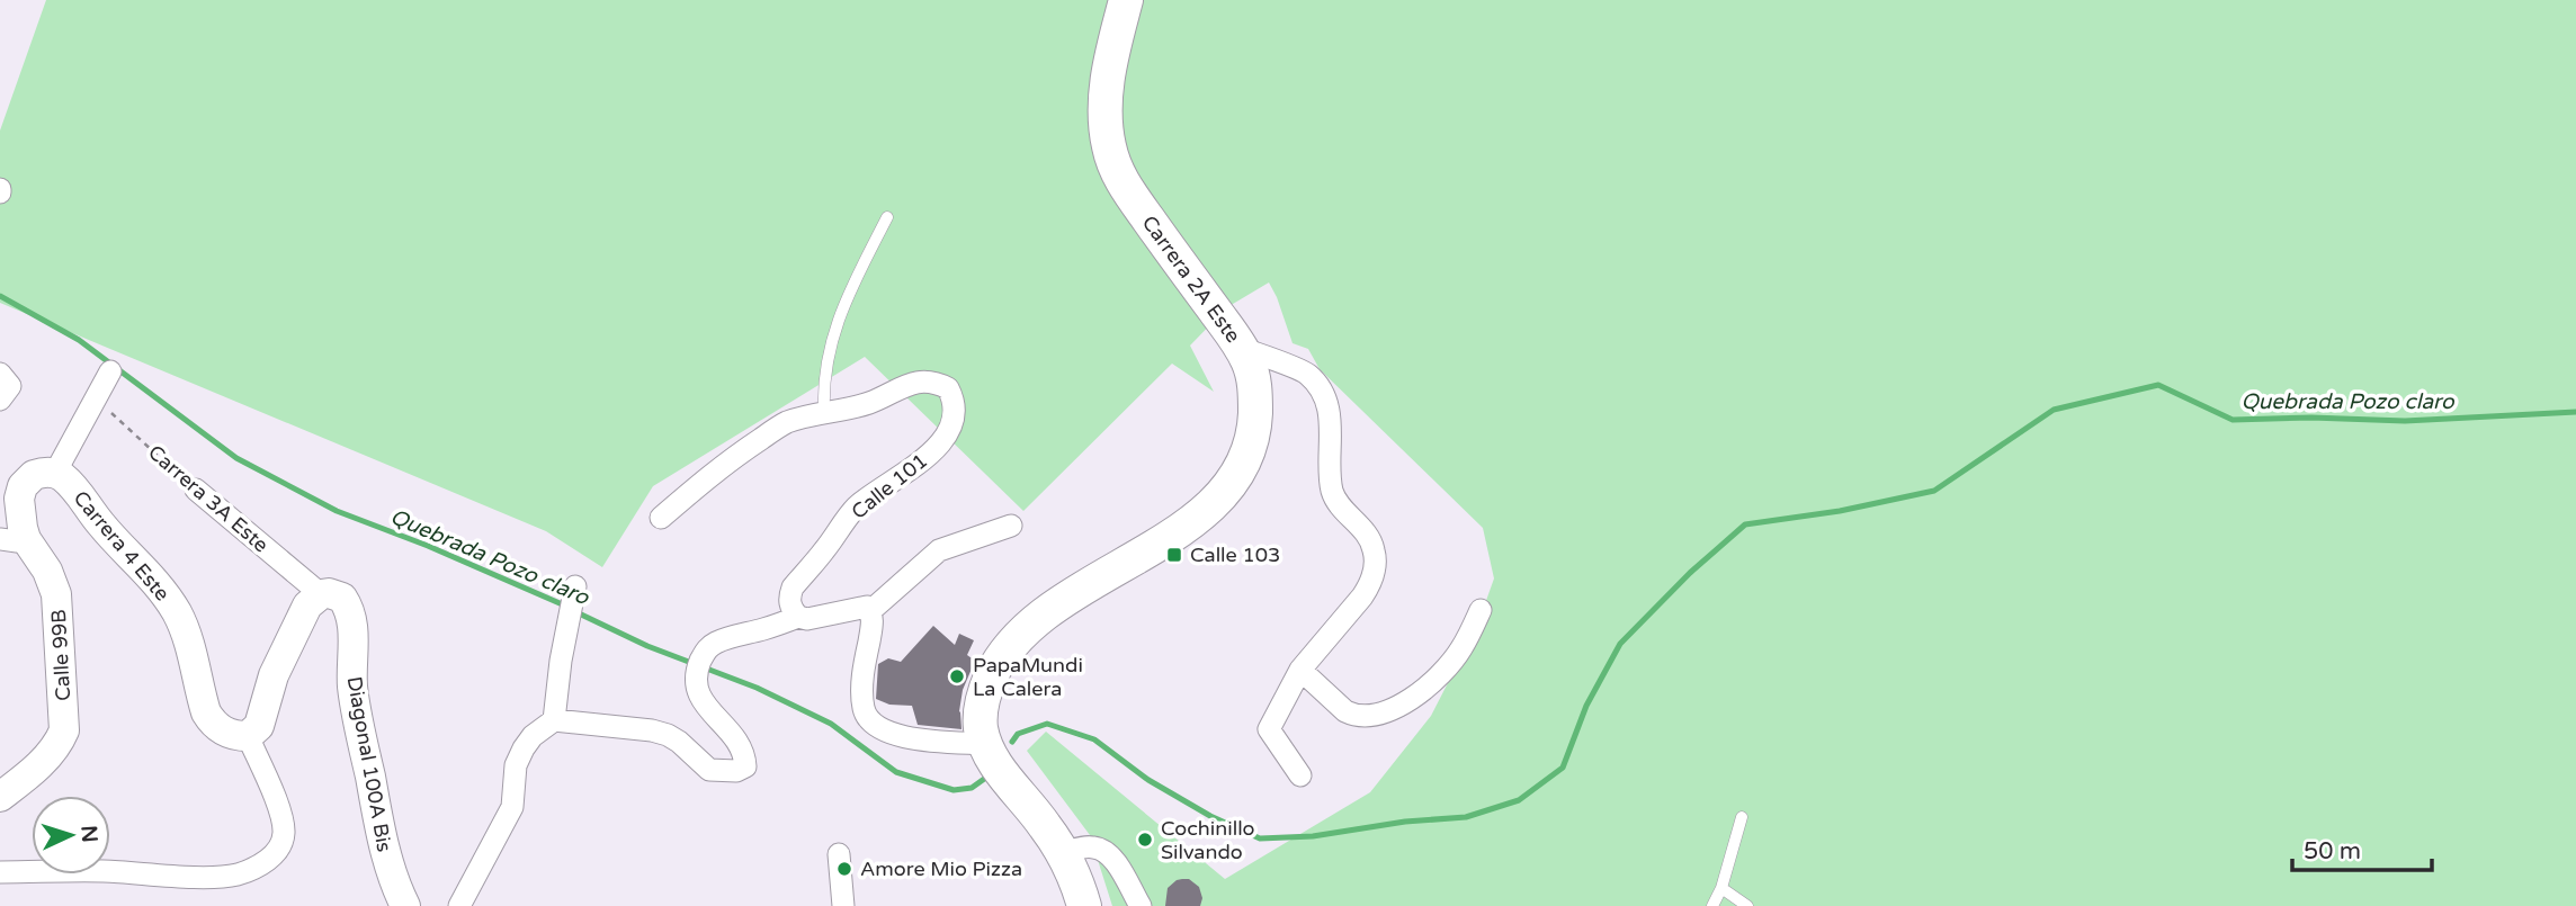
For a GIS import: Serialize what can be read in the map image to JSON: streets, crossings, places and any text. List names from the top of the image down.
{
  "streets": {
    "main road": ["Carrera 2A Este"],
    "street": [
      "Calle 101",
      "Carrera 3A Este",
      "Carrera 4 Este",
      "Calle 99B",
      "Diagonal 100A Bis"
    ]
  },
  "crossings": [
    ["Carrera 3A Este", "Diagonal 100A Bis"],
    ["Carrera 4 Este", "Calle 99B"]
  ],
  "water": ["Quebrada Pozo claro"],
  "places": {
    "transit": ["Calle 103"],
    "other": ["PapaMundi La Calera", "Cochinillo Silvando", "Amore Mio Pizza"]
  },
  "scale_bar": "50 m",
  "north": "right"
}
